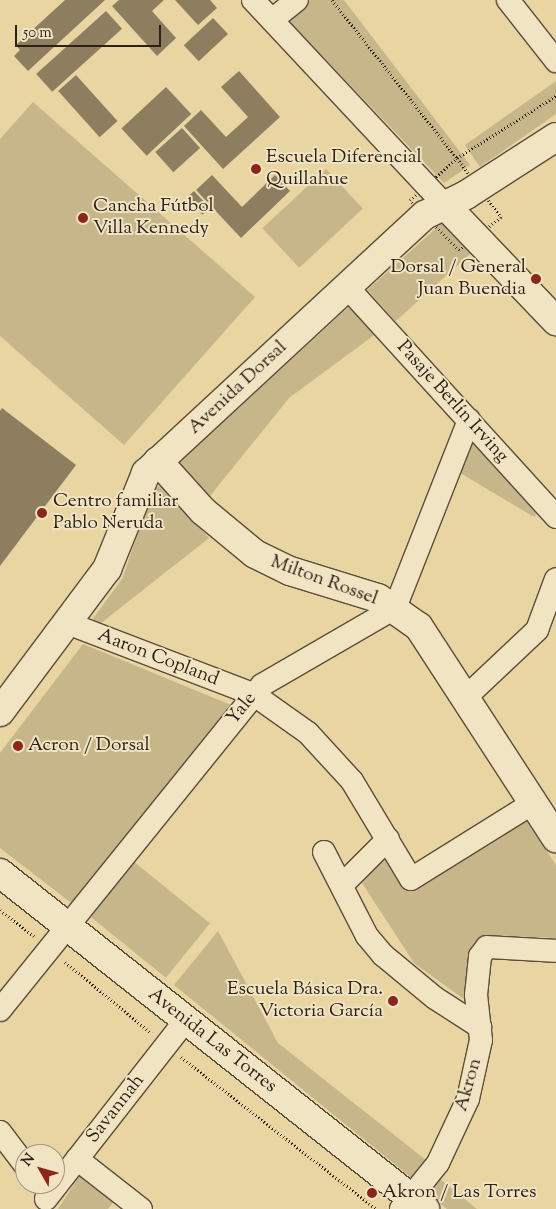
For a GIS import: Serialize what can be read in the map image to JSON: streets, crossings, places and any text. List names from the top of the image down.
{
  "streets": {
    "street": [
      "Avenida Dorsal",
      "Pasaje Berlín Irving",
      "Milton Rossel",
      "Aaron Copland",
      "Yale",
      "Avenida Las Torres",
      "Akron",
      "Savannah"
    ]
  },
  "crossings": [
    ["Avenida Dorsal", "Pasaje Berlín Irving"],
    ["Avenida Dorsal", "Milton Rossel"],
    ["Avenida Dorsal", "Aaron Copland"],
    ["Milton Rossel", "Yale"],
    ["Aaron Copland", "Yale"],
    ["Yale", "Avenida Las Torres"],
    ["Avenida Las Torres", "Akron"],
    ["Avenida Las Torres", "Savannah"]
  ],
  "places": [
    "Escuela Diferencial Quillahue",
    "Cancha Fútbol Villa Kennedy",
    "Dorsal / General Juan Buendia",
    "Centro familiar Pablo Neruda",
    "Acron / Dorsal",
    "Escuela Básica Dra. Victoria García",
    "Akron / Las Torres"
  ],
  "scale_bar": "50 m",
  "north": "top left"
}
